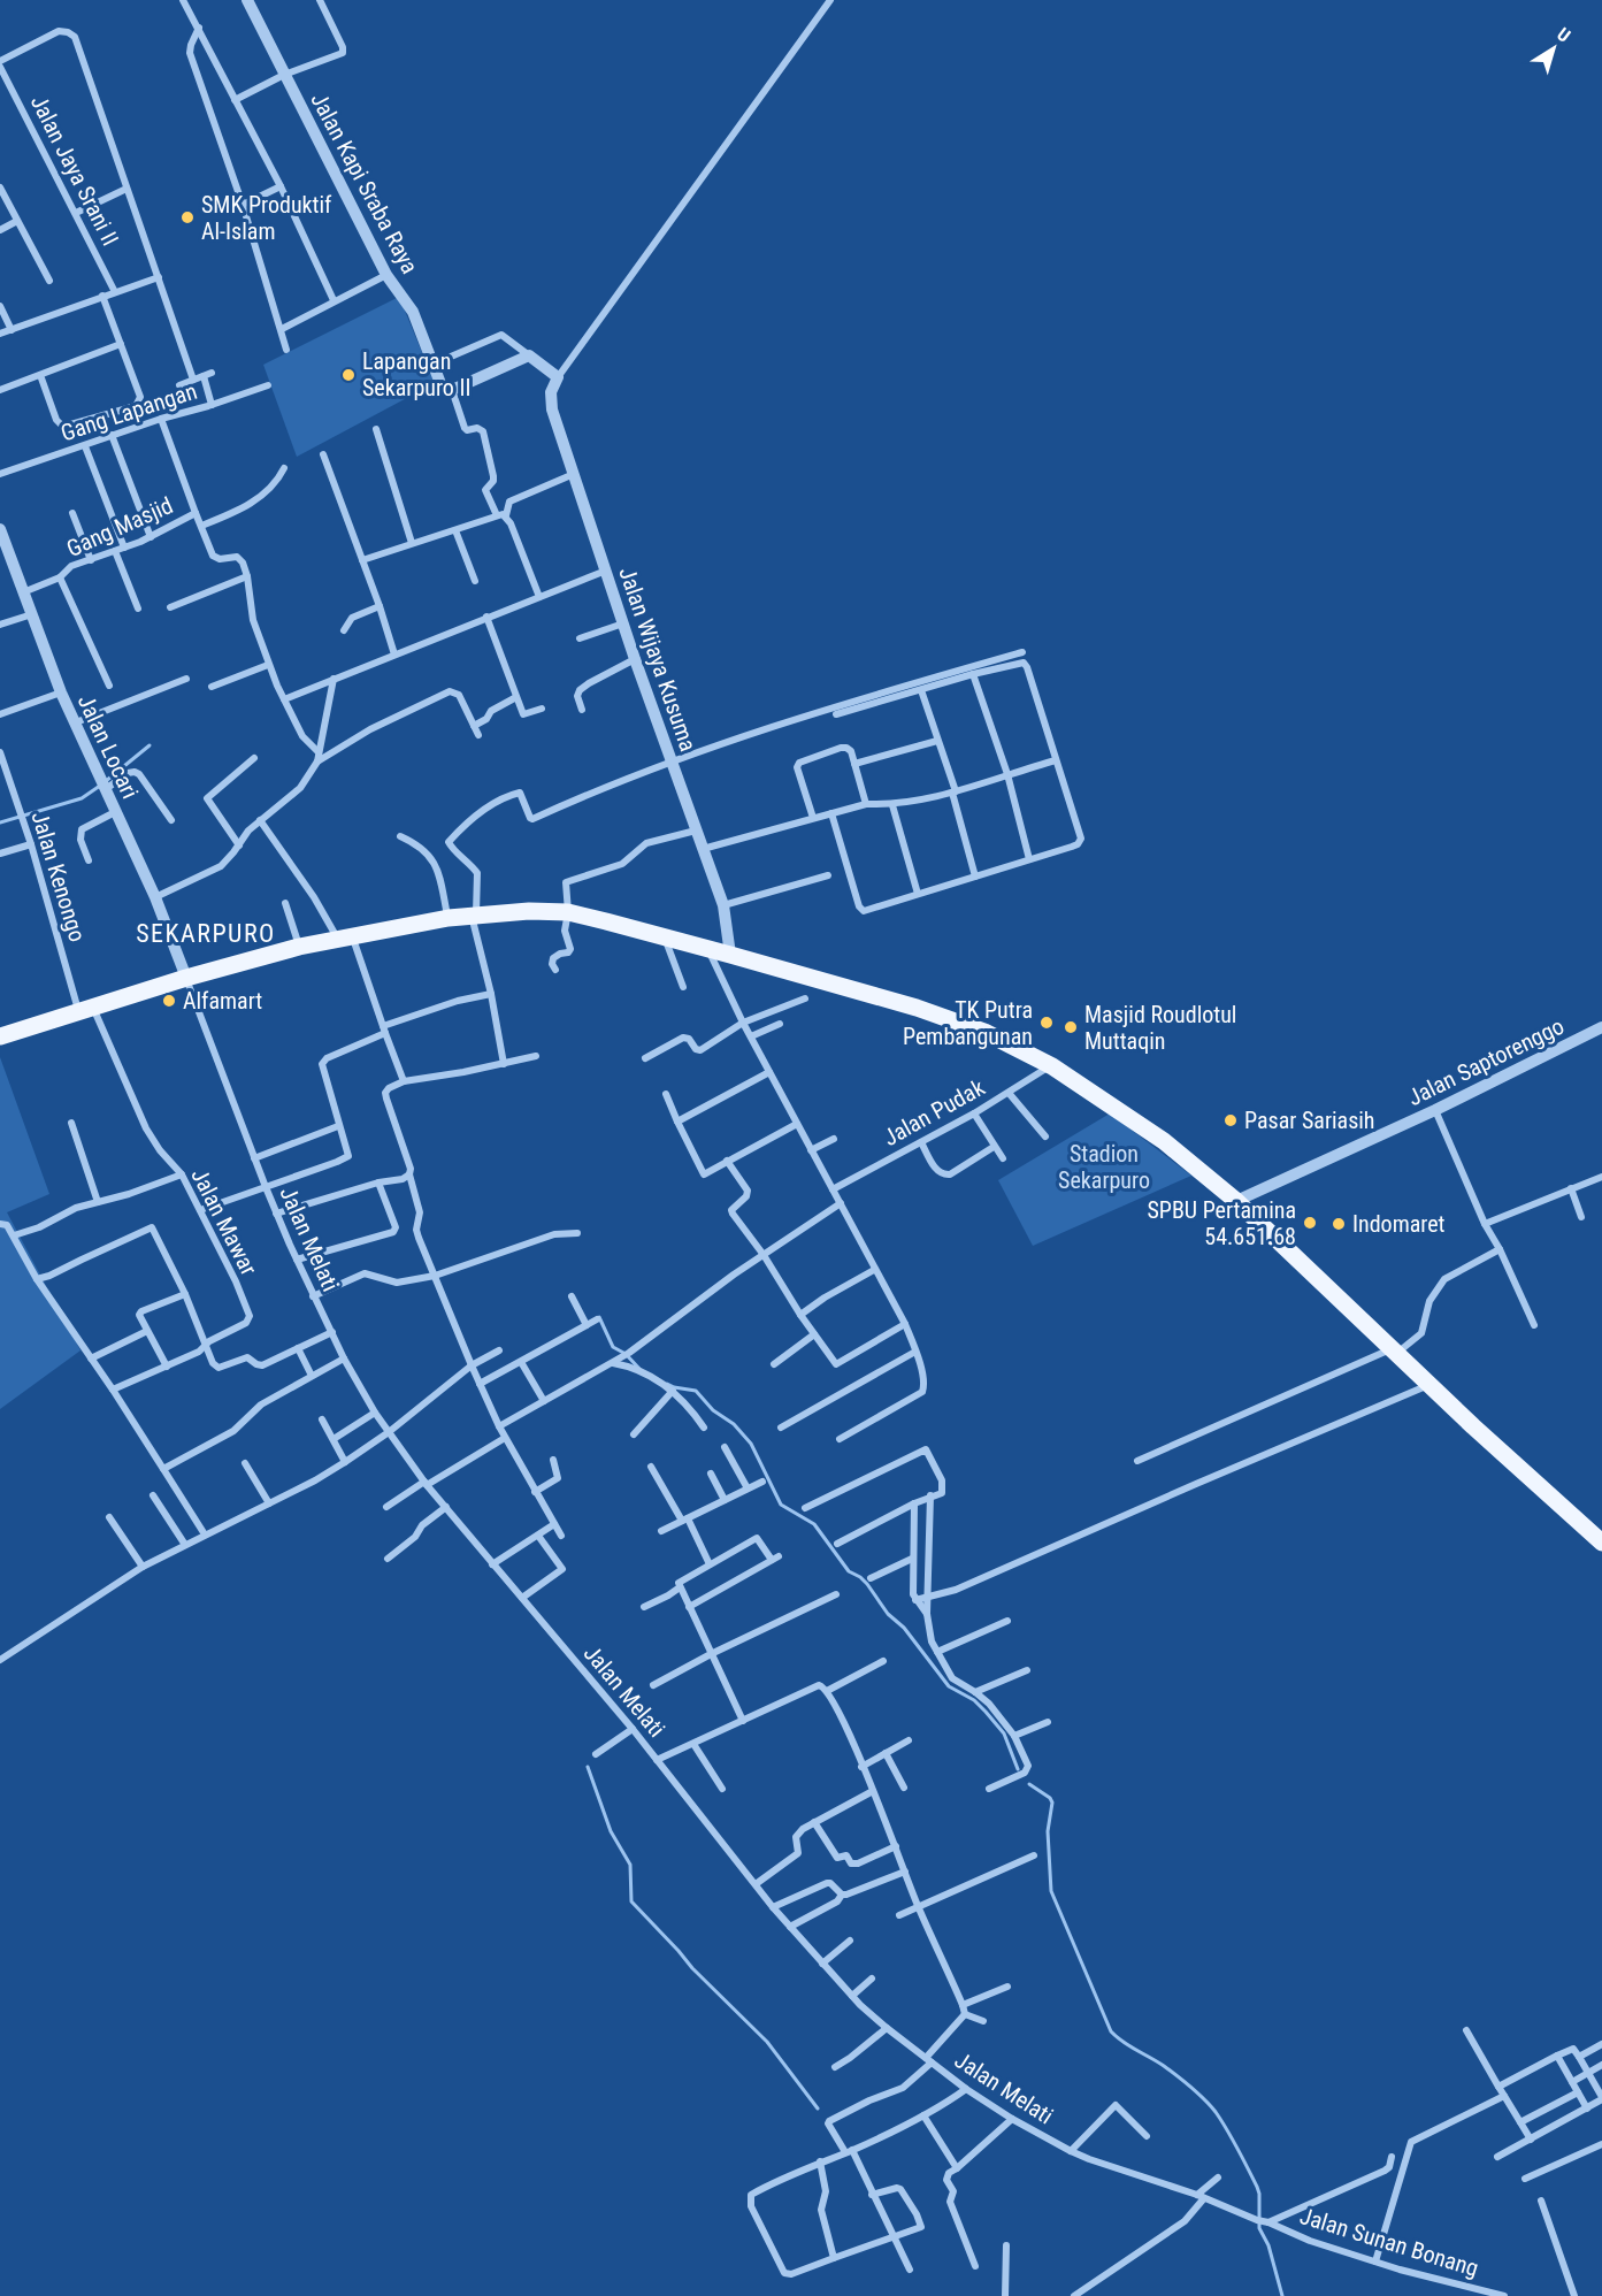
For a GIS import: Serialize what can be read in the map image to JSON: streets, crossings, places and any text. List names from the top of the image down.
{
  "streets": {
    "street": [
      "Jalan Jaya Srani II",
      "Jalan Kapi Sraba Raya",
      "Gang Lapangan",
      "Gang Masjid",
      "Jalan Wijaya Kusuma",
      "Jalan Locari",
      "Jalan Kenongo",
      "Jalan Saptorenggo",
      "Jalan Pudak",
      "Jalan Mawar",
      "Jalan Melati",
      "Jalan Sunan Bonang"
    ]
  },
  "crossings": [
    ["Gang Masjid", "Jalan Locari"],
    ["Jalan Locari", "Jalan Melati"],
    ["Jalan Kenongo", "Jalan Mawar"],
    ["Jalan Melati", "Jalan Sunan Bonang"]
  ],
  "districts": ["SEKARPURO"],
  "parks": ["Stadion Sekarpuro"],
  "places": [
    "SMK Produktif Al-Islam",
    "Lapangan Sekarpuro II",
    "Alfamart",
    "TK Putra Pembangunan",
    "Masjid Roudlotul Muttaqin",
    "Pasar Sariasih",
    "SPBU Pertamina 54.651.68",
    "Indomaret"
  ],
  "north": "top right"
}
